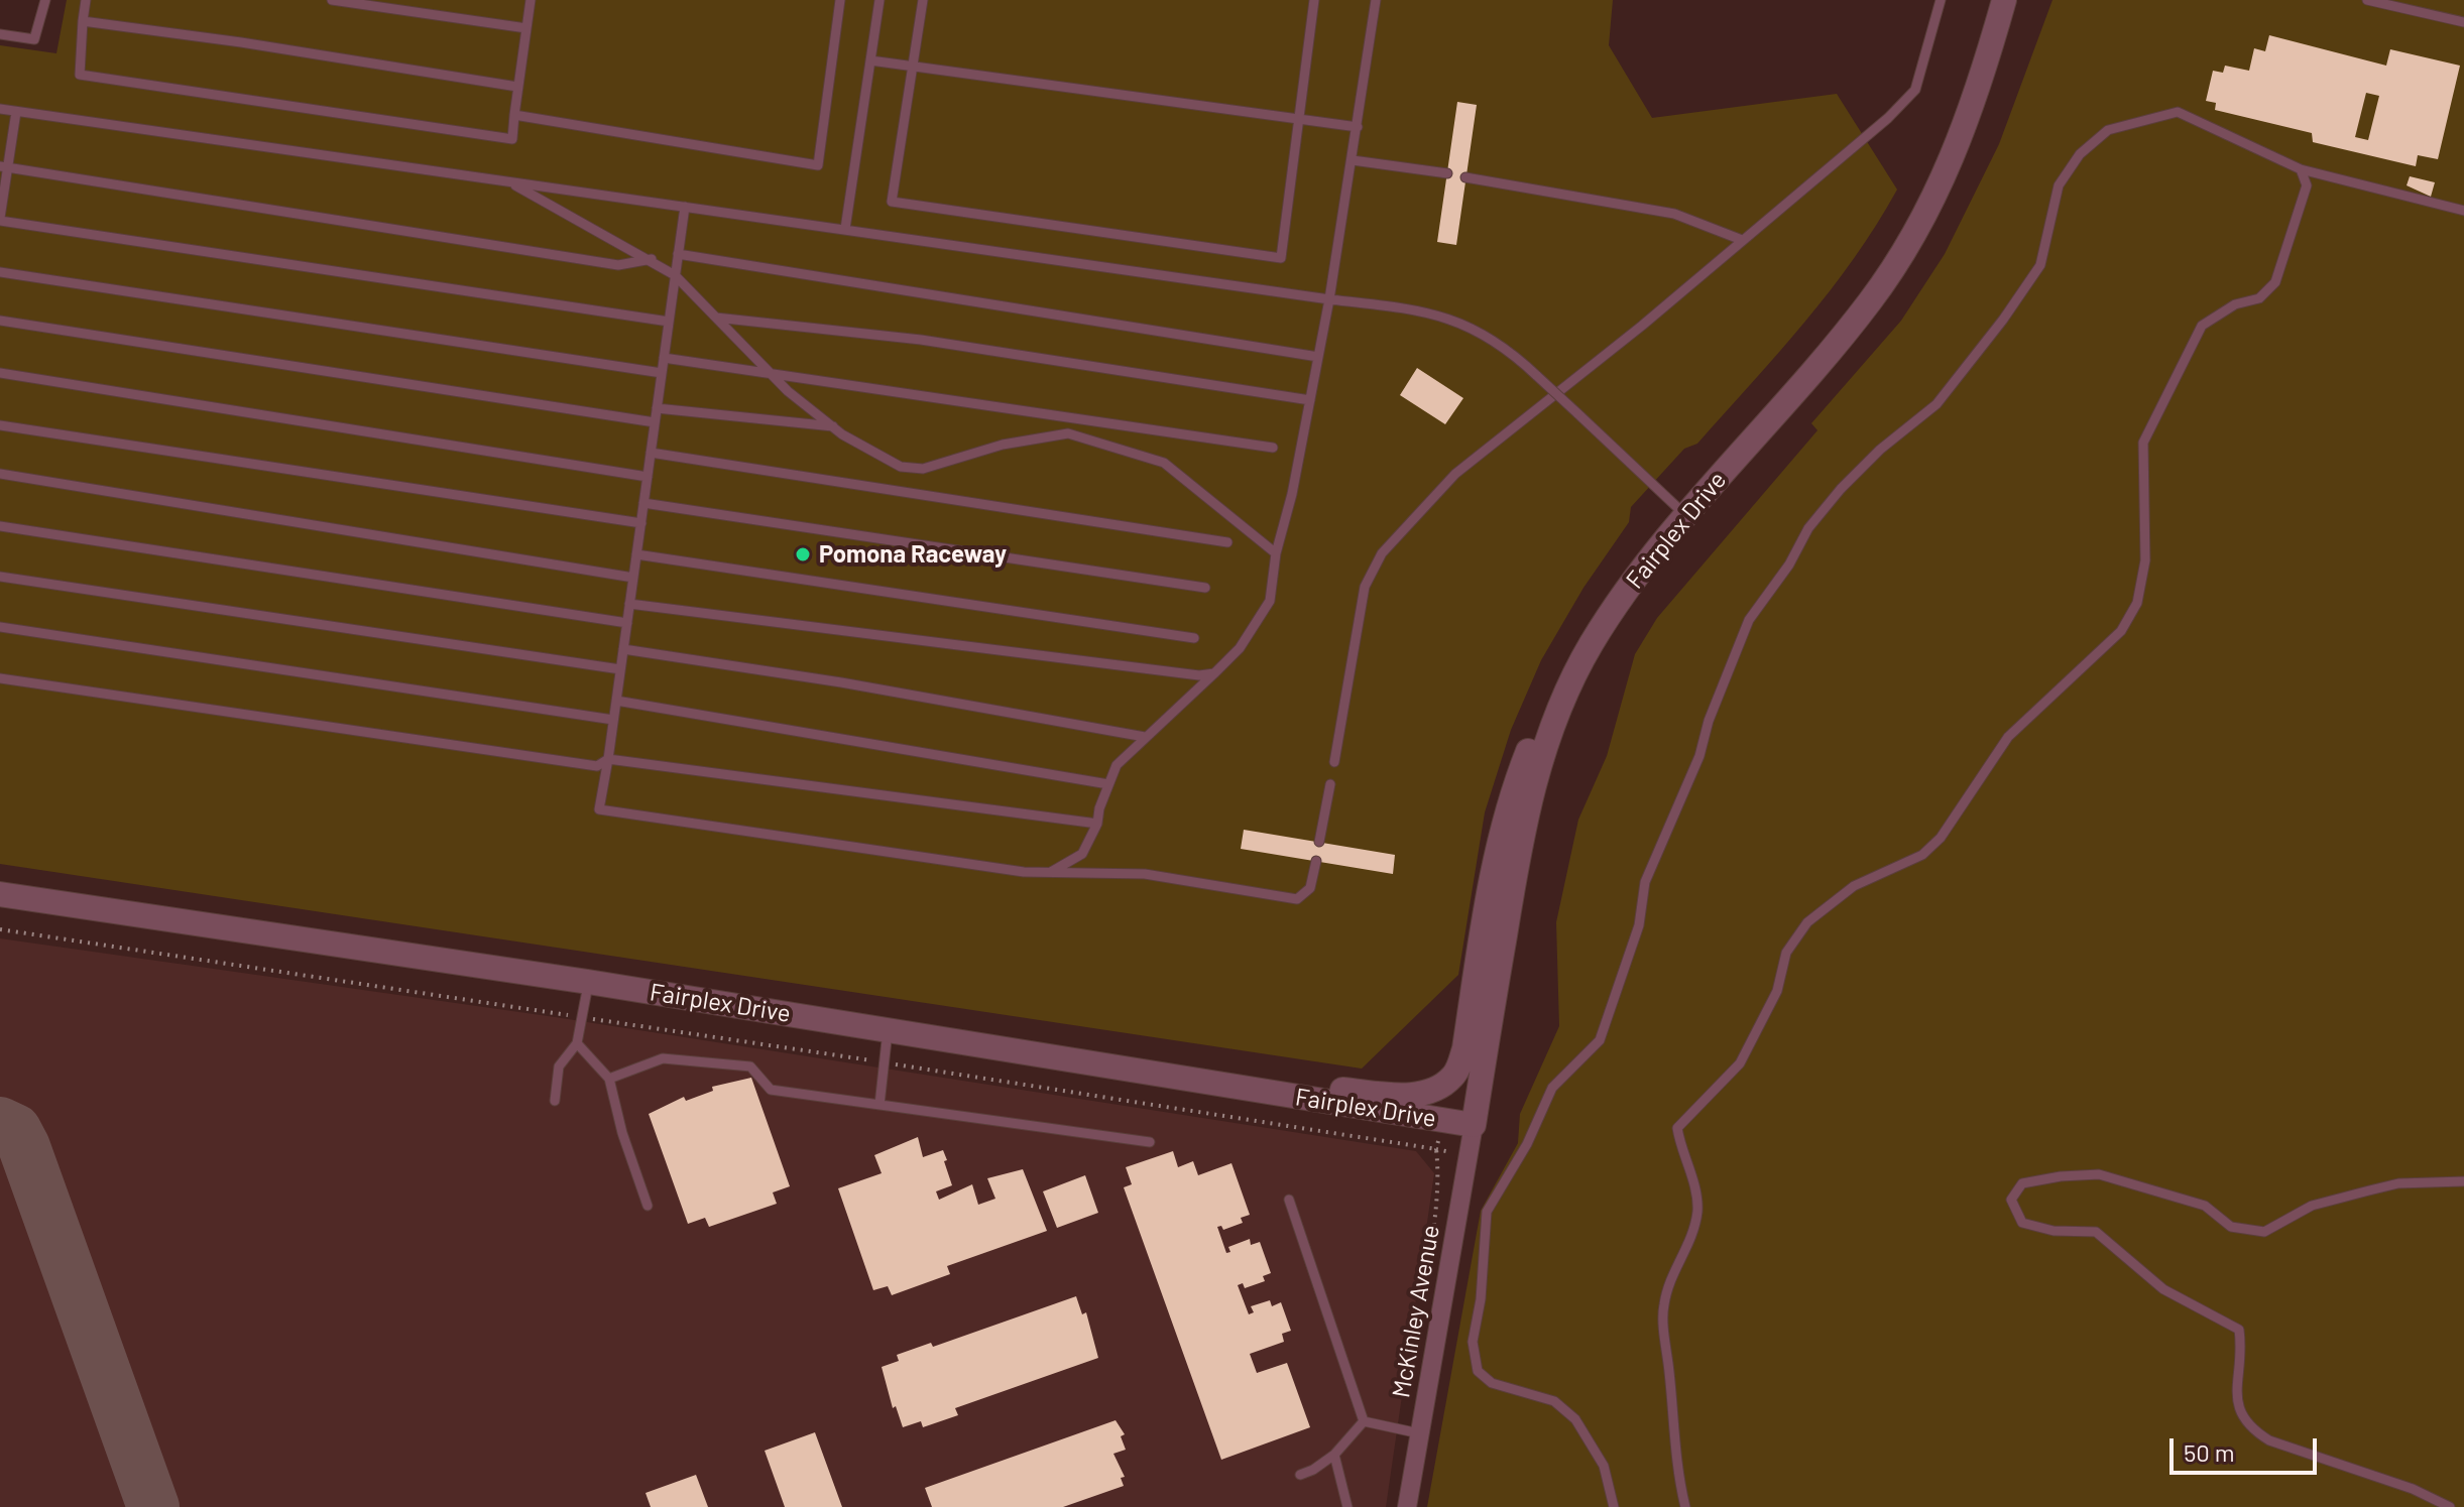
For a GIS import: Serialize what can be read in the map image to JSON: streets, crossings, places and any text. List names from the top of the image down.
{
  "streets": {
    "street": ["Fairplex Drive", "McKinley Avenue"]
  },
  "crossings": [
    ["Fairplex Drive", "McKinley Avenue"]
  ],
  "places": ["Pomona Raceway"],
  "scale_bar": "50 m"
}
